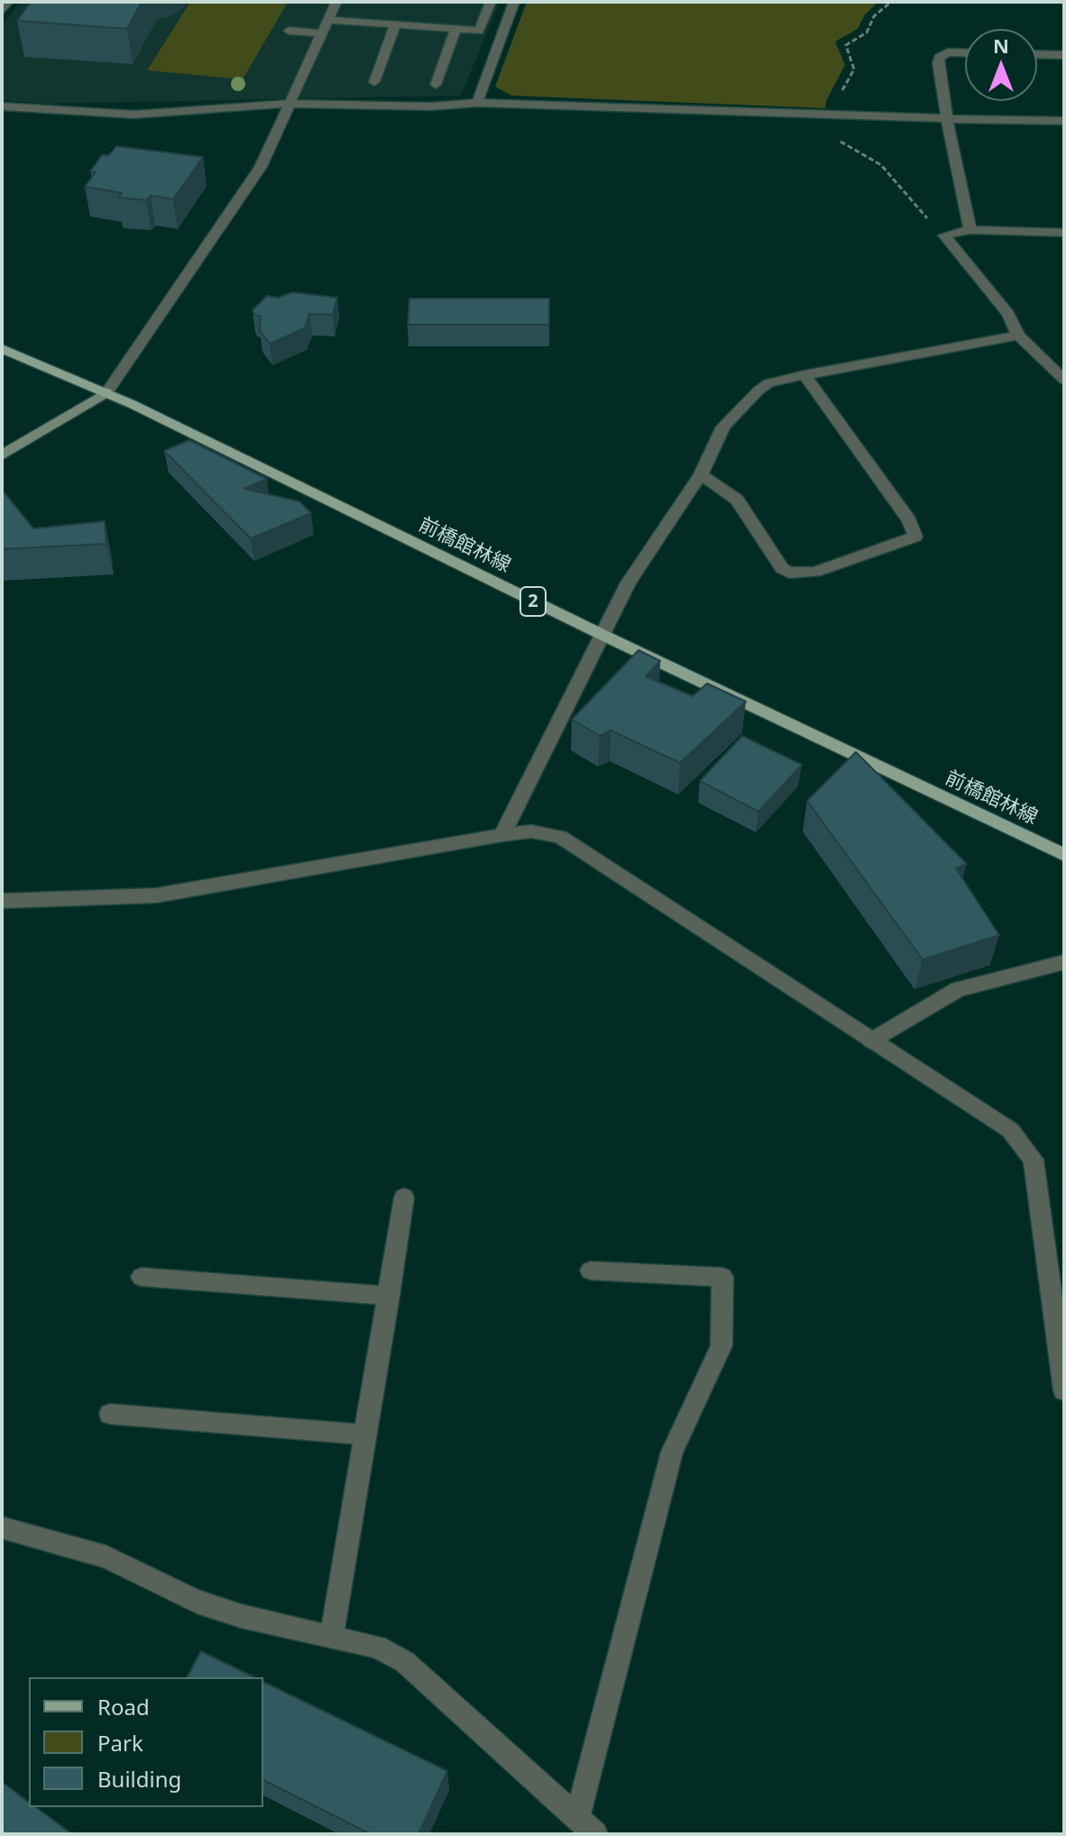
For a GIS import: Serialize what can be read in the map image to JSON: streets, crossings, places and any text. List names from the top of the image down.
{
  "streets": {
    "main road": ["前橋館林線", "2"]
  },
  "legend": ["Road", "Park", "Building"],
  "north": "top"
}
